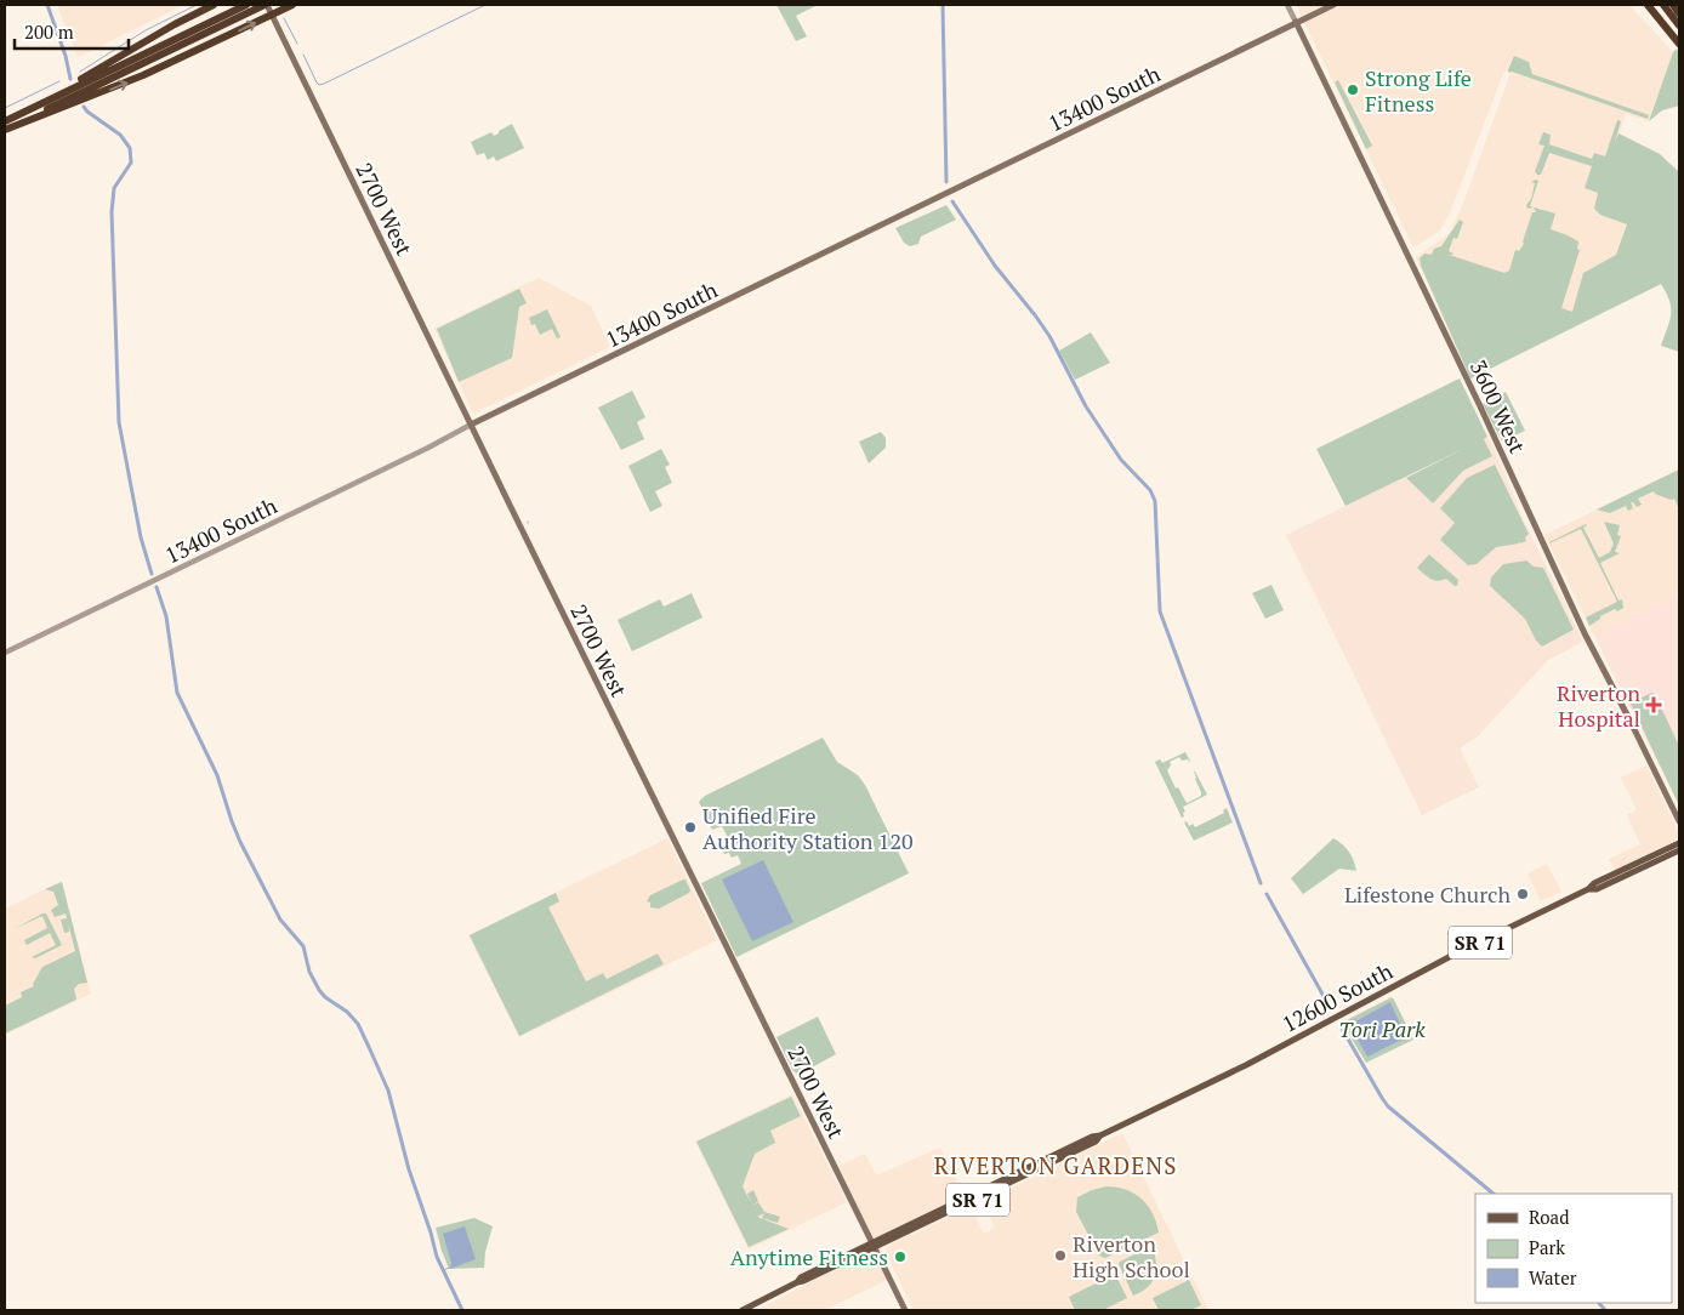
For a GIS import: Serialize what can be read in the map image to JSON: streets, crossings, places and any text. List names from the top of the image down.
{
  "streets": {
    "main road": [
      "13400 South",
      "2700 West",
      "3600 West",
      "SR 71",
      "12600 South"
    ]
  },
  "crossings": [
    ["13400 South", "2700 West"],
    ["13400 South", "3600 West"],
    ["2700 West", "12600 South"]
  ],
  "districts": ["RIVERTON GARDENS"],
  "parks": ["Tori Park"],
  "places": {
    "other": [
      "Strong Life Fitness",
      "Unified Fire Authority Station 120",
      "Lifestone Church",
      "Riverton High School",
      "Anytime Fitness"
    ],
    "health": ["Riverton Hospital"]
  },
  "legend": ["Road", "Park", "Water"],
  "scale_bar": "200 m"
}
